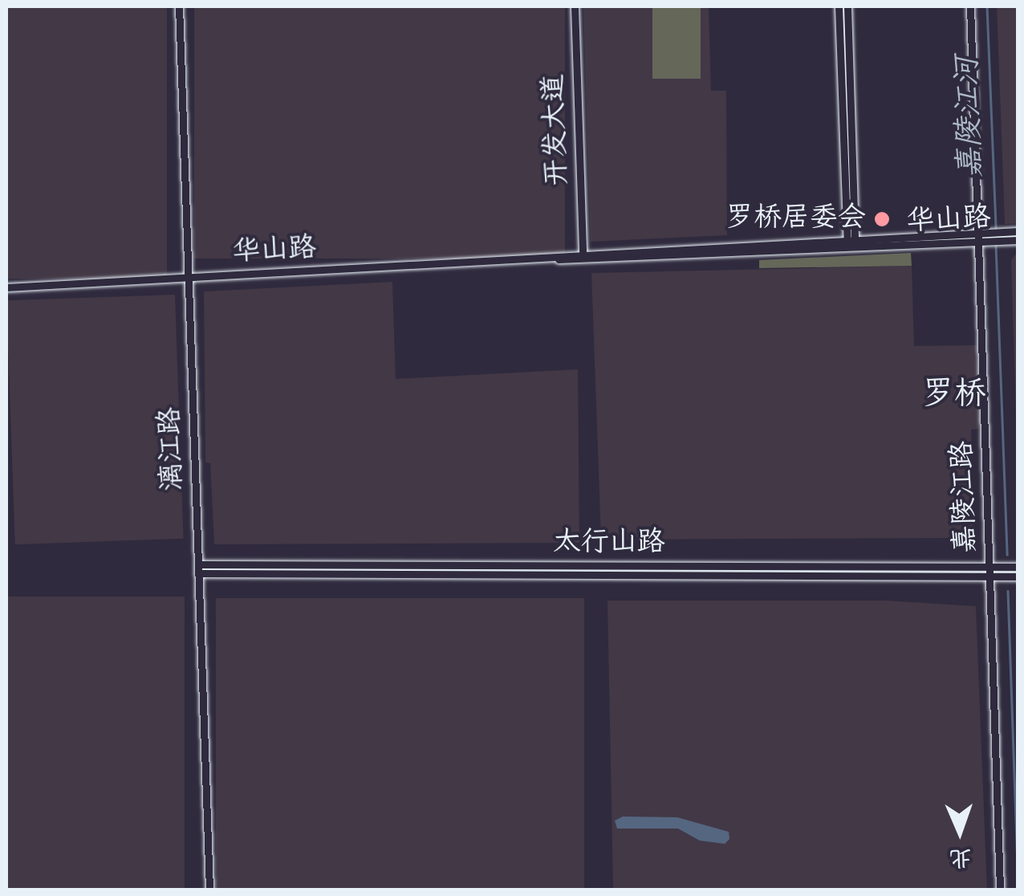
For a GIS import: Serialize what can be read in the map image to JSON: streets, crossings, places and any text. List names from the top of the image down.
{
  "streets": {
    "street": [
      "开发大道",
      "华山路",
      "漓江路",
      "嘉陵江路",
      "太行山路"
    ]
  },
  "crossings": [
    ["开发大道", "华山路"],
    ["华山路", "漓江路"],
    ["华山路", "嘉陵江路"],
    ["漓江路", "太行山路"],
    ["嘉陵江路", "太行山路"]
  ],
  "districts": ["罗桥"],
  "water": ["嘉陵江河"],
  "places": ["罗桥居委会"],
  "north": "bottom"
}
